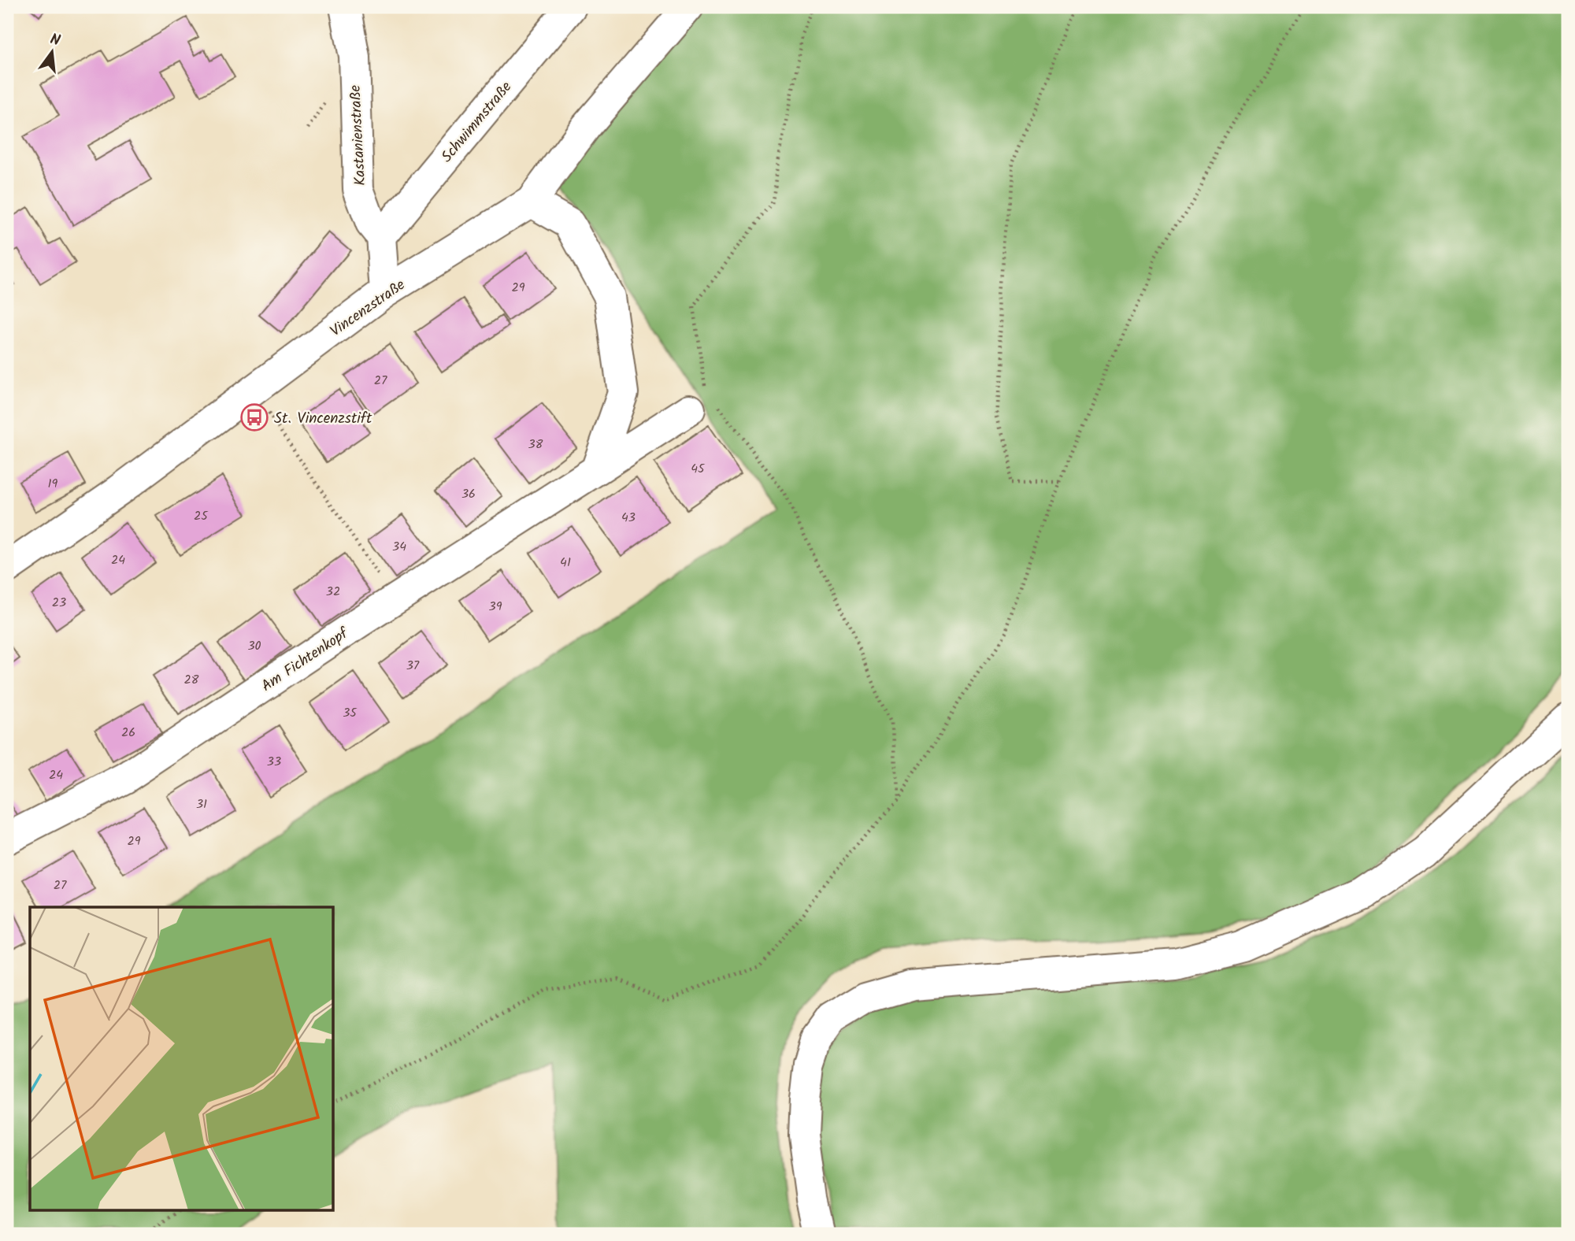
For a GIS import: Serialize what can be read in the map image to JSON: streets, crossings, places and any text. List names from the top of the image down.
{
  "streets": {
    "street": [
      "Schwimmstraße",
      "Kastanienstraße",
      "Vincenzstraße",
      "Am Fichtenkopf"
    ]
  },
  "crossings": [
    ["Schwimmstraße", "Kastanienstraße"],
    ["Kastanienstraße", "Vincenzstraße"]
  ],
  "places": {
    "bus stop": ["St. Vincenzstift"]
  },
  "house_numbers": [
    "29",
    "27",
    "38",
    "45",
    "19",
    "36",
    "25",
    "43",
    "34",
    "24",
    "41",
    "32",
    "23",
    "39",
    "30",
    "37",
    "28",
    "35",
    "26",
    "33",
    "24",
    "31",
    "29",
    "27"
  ],
  "north": "top"
}
